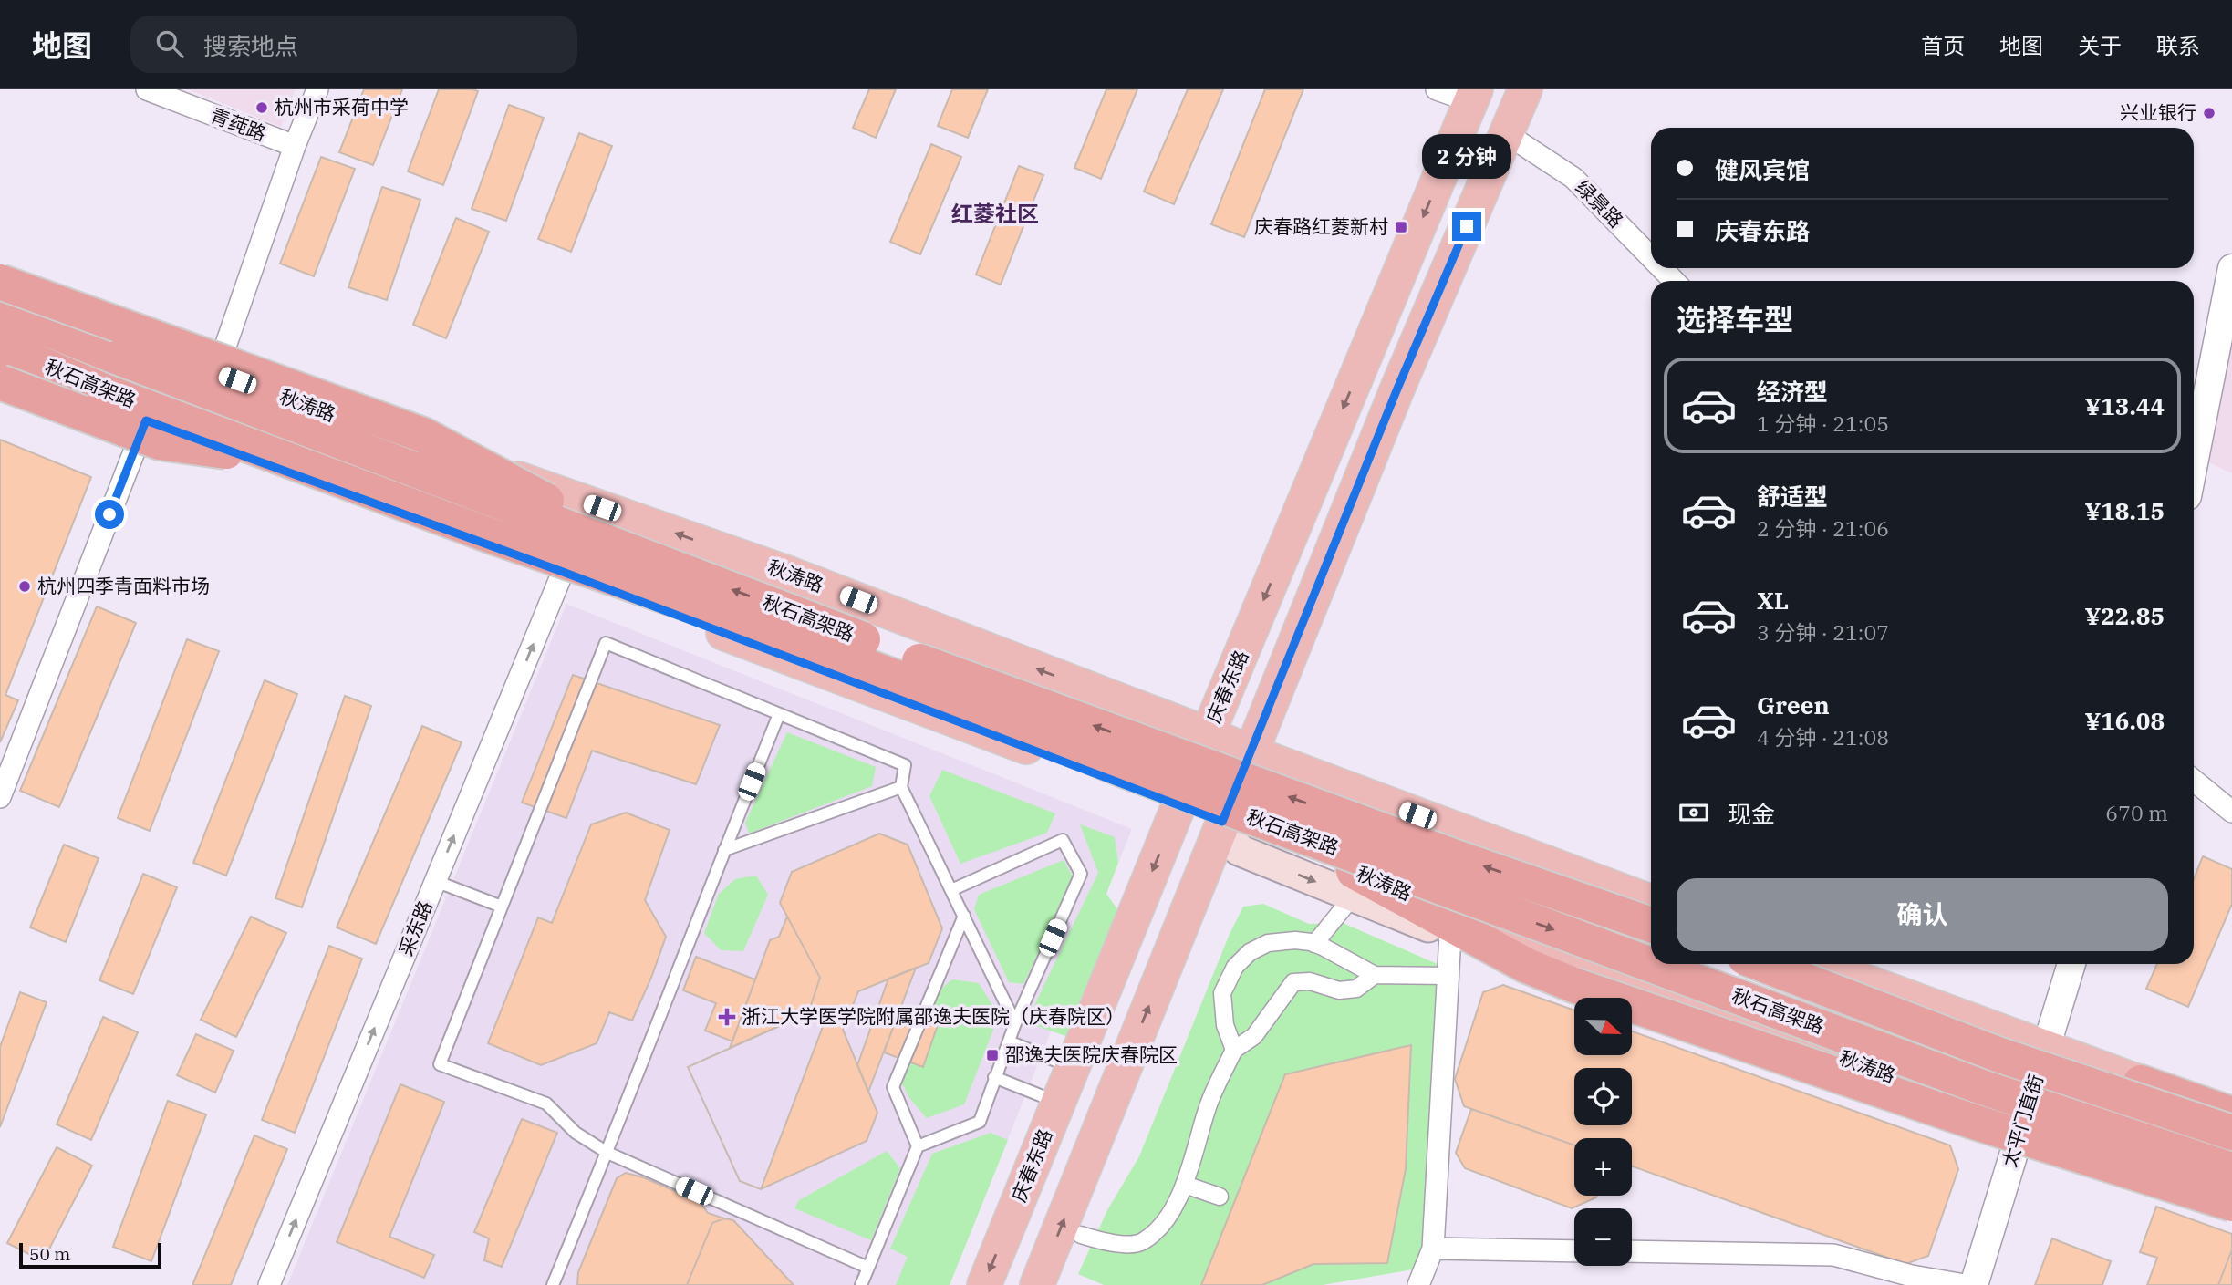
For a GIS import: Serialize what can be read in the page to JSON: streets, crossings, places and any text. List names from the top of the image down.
{
  "streets": {
    "highway": ["秋石高架路"],
    "main road": ["秋涛路", "庆春东路"],
    "street": [
      "青莼路",
      "绿景路",
      "采东路",
      "太平门直街"
    ]
  },
  "crossings": [
    ["秋涛路", "庆春东路"],
    ["秋涛路", "采东路"],
    ["秋涛路", "太平门直街"]
  ],
  "one_way": ["采东路"],
  "districts": ["红菱社区"],
  "places": {
    "other": ["杭州市采荷中学", "兴业银行", "杭州四季青面料市场"],
    "transit": ["庆春路红菱新村", "邵逸夫医院庆春院区"],
    "health": ["浙江大学医学院附属邵逸夫医院（庆春院区）"]
  },
  "scale_bar": "50 m",
  "north": "right",
  "page": {
    "header": "地图",
    "search": "搜索地点",
    "nav": [
      "首页",
      "地图",
      "关于",
      "联系"
    ],
    "banner": ["健风宾馆", "庆春东路"],
    "bubble": "2 分钟",
    "heading": "选择车型",
    "list": [
      {
        "name": "经济型",
        "note": "1 分钟 · 21:05",
        "value": "¥13.44"
      },
      {
        "name": "舒适型",
        "note": "2 分钟 · 21:06",
        "value": "¥18.15"
      },
      {
        "name": "XL",
        "note": "3 分钟 · 21:07",
        "value": "¥22.85"
      },
      {
        "name": "Green",
        "note": "4 分钟 · 21:08",
        "value": "¥16.08"
      }
    ],
    "pay": ["现金", "670 m"],
    "buttons": "确认",
    "map_buttons": ["+", "−"],
    "scale": "50 m"
  }
}
